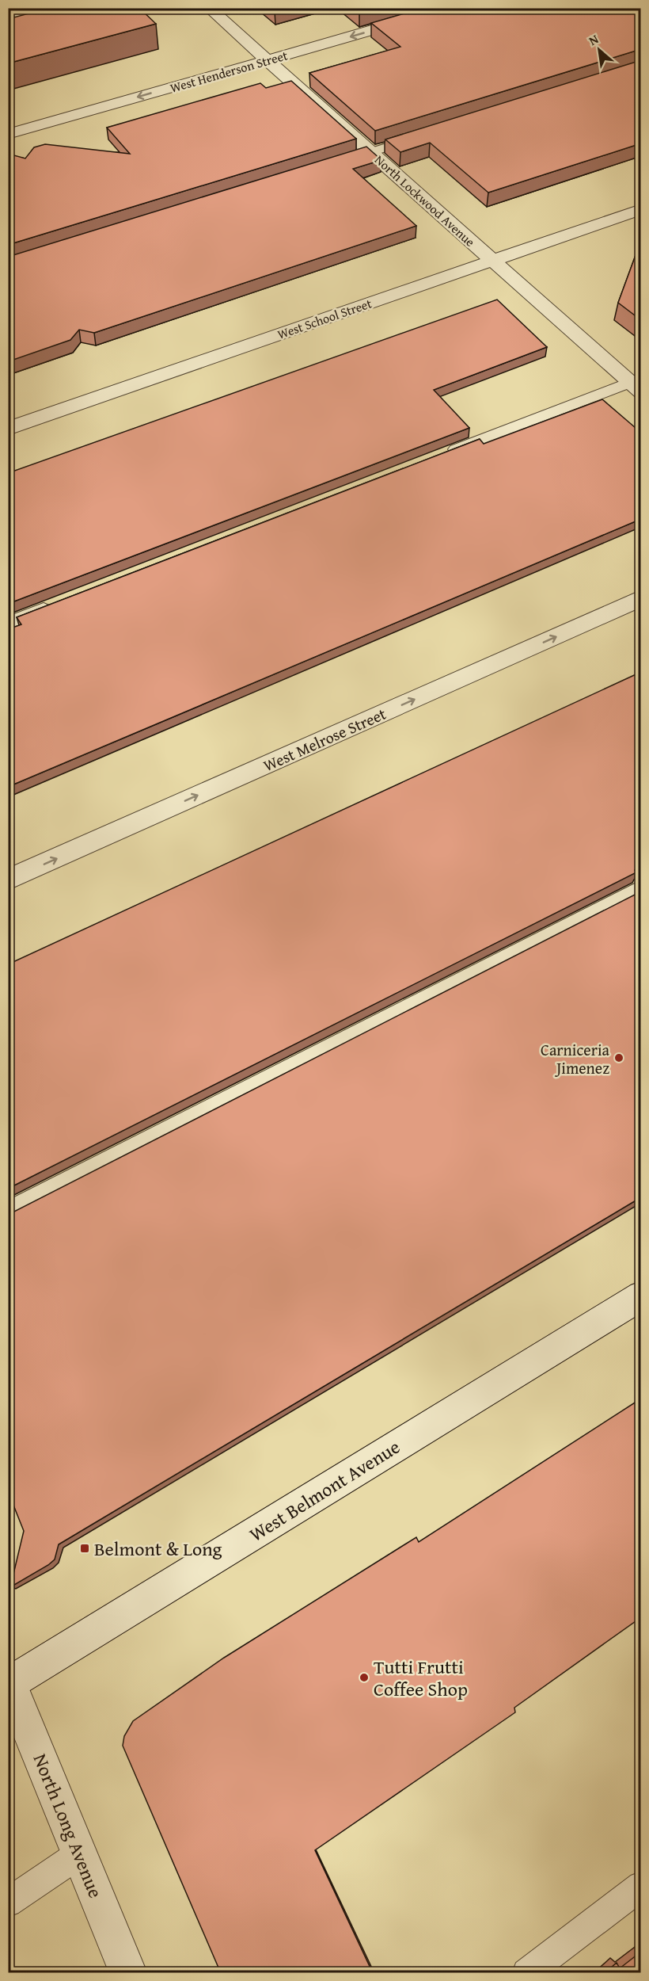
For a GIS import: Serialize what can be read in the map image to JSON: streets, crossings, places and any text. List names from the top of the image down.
{
  "streets": {
    "street": [
      "West Henderson Street",
      "North Lockwood Avenue",
      "West School Street",
      "West Melrose Street",
      "West Belmont Avenue",
      "North Long Avenue"
    ]
  },
  "crossings": [
    ["West Henderson Street", "North Lockwood Avenue"],
    ["North Lockwood Avenue", "West School Street"],
    ["West Belmont Avenue", "North Long Avenue"]
  ],
  "one_way": ["West Henderson Street", "West Melrose Street"],
  "places": {
    "other": ["Carniceria Jimenez", "Tutti Frutti Coffee Shop"],
    "transit": ["Belmont & Long"]
  },
  "north": "top left"
}
